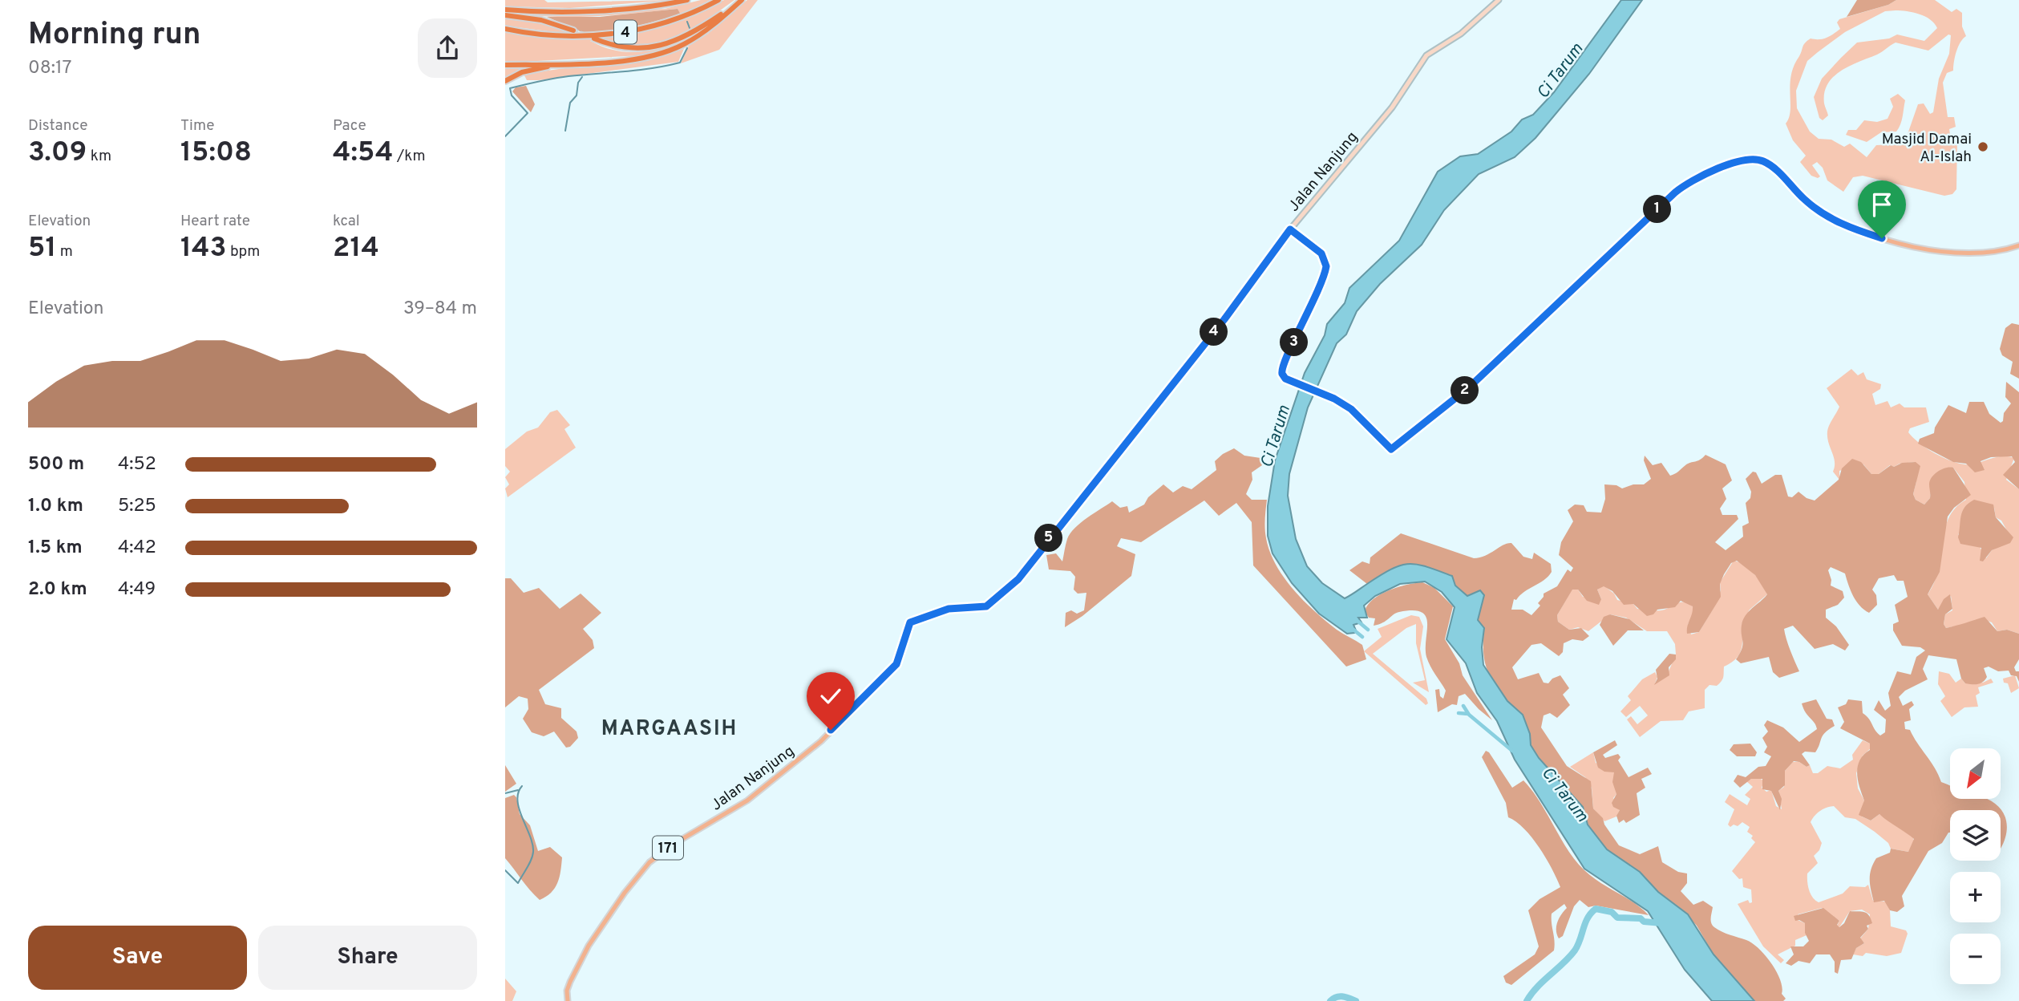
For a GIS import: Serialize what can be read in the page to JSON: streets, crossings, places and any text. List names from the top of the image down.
{
  "streets": {
    "highway": ["4"],
    "main road": ["Jalan Nanjung", "171"]
  },
  "districts": ["MARGAASIH"],
  "water": ["Ci Tarum"],
  "places": ["Masjid Damai Al-Islah"],
  "north": "bottom left",
  "page": {
    "heading": ["Morning run", "08:17"],
    "stats": [
      ["Distance", "3.09 km"],
      ["Time", "15:08"],
      ["Pace", "4:54 /km"],
      ["Elevation", "51 m"],
      ["Heart rate", "143 bpm"],
      ["kcal", "214"]
    ],
    "pins": [
      "1",
      "4",
      "3",
      "2",
      "5"
    ],
    "chart": ["Elevation", "39–84 m"],
    "list": [
      {
        "name": "500 m",
        "note": "4:52"
      },
      {
        "name": "1.0 km",
        "note": "5:25"
      },
      {
        "name": "1.5 km",
        "note": "4:42"
      },
      {
        "name": "2.0 km",
        "note": "4:49"
      }
    ],
    "map_buttons": ["+", "−"],
    "buttons": ["Save", "Share"]
  }
}
